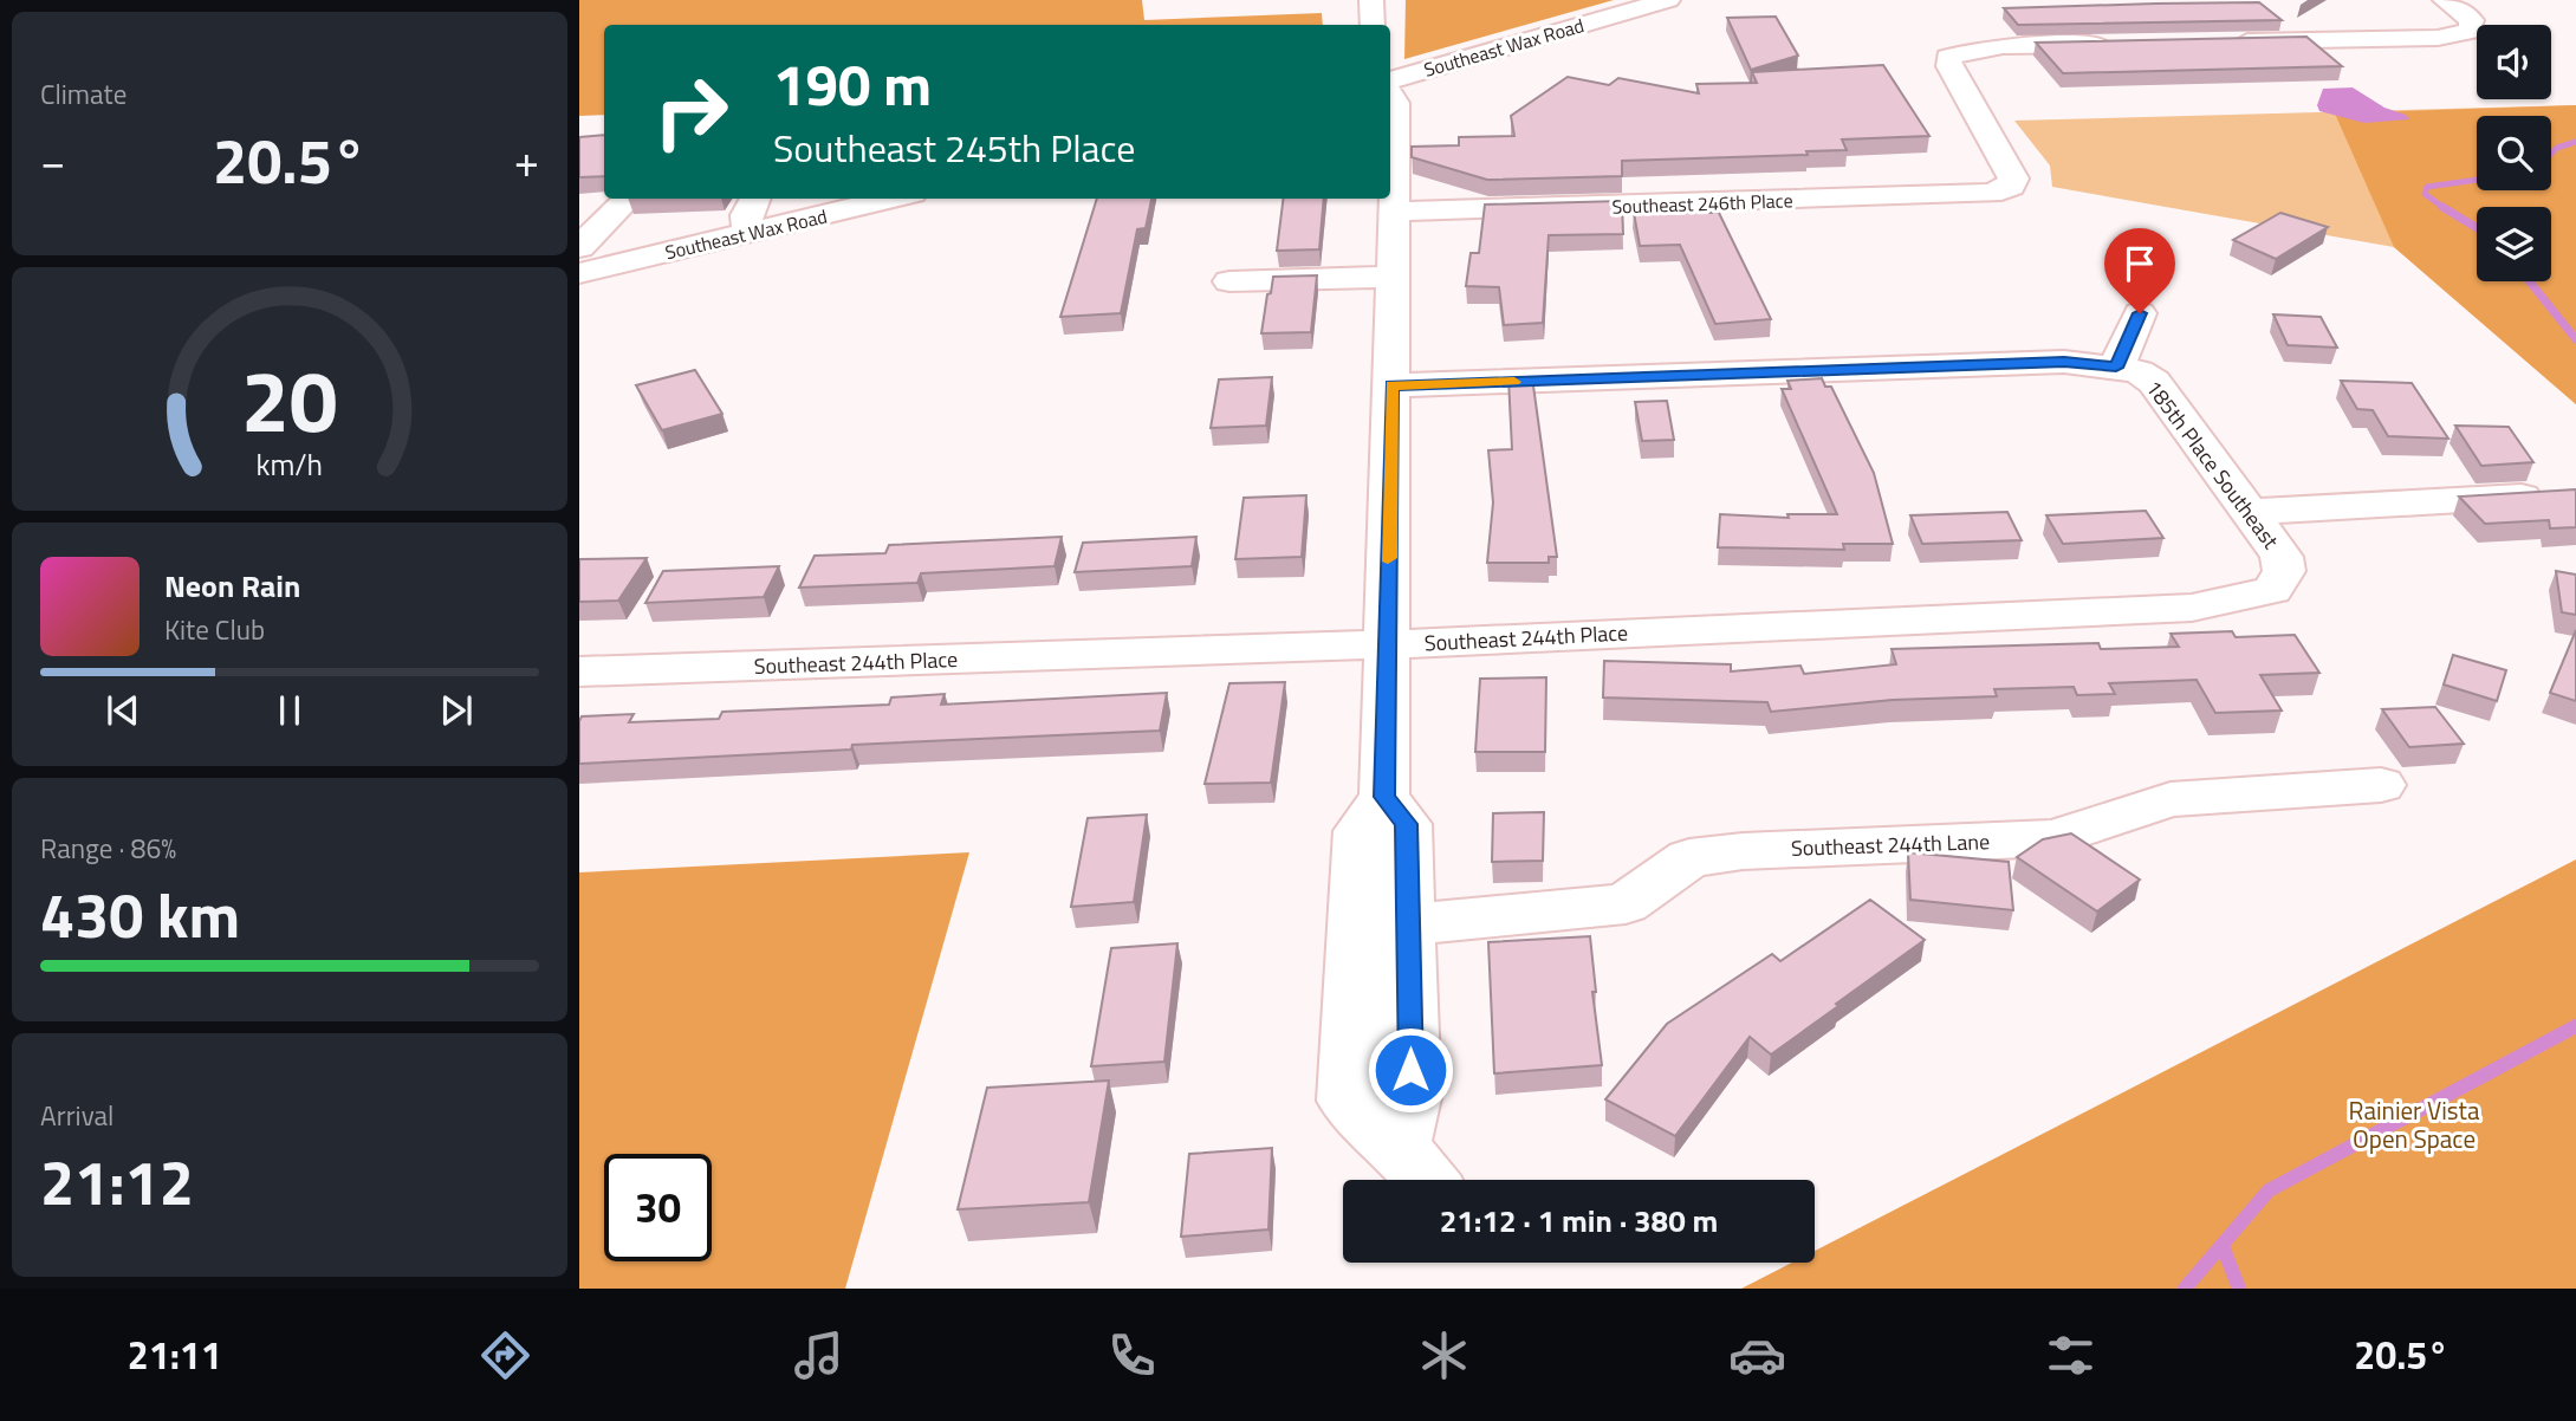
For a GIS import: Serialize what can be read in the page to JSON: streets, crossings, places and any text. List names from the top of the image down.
{
  "streets": {
    "street": [
      "Southeast Wax Road",
      "Southeast 246th Place",
      "185th Place Southeast",
      "Southeast 244th Place",
      "Southeast 244th Lane"
    ]
  },
  "crossings": [
    ["185th Place Southeast", "Southeast 244th Place"]
  ],
  "parks": ["Rainier Vista Open Space"],
  "page": {
    "tile": [
      "Climate",
      ["Range · 86%", "430 km"],
      ["Arrival", "21:12"]
    ],
    "turn": ["190 m", "Southeast 245th Place"],
    "heat": ["−", "20.5°", "+"],
    "song": ["Neon Rain", "Kite Club"],
    "limit": "30",
    "trip": "21:12 · 1 min · 380 m",
    "tabs": ["21:11", "20.5°"],
    "gauge": ["20", "km/h"]
  }
}
